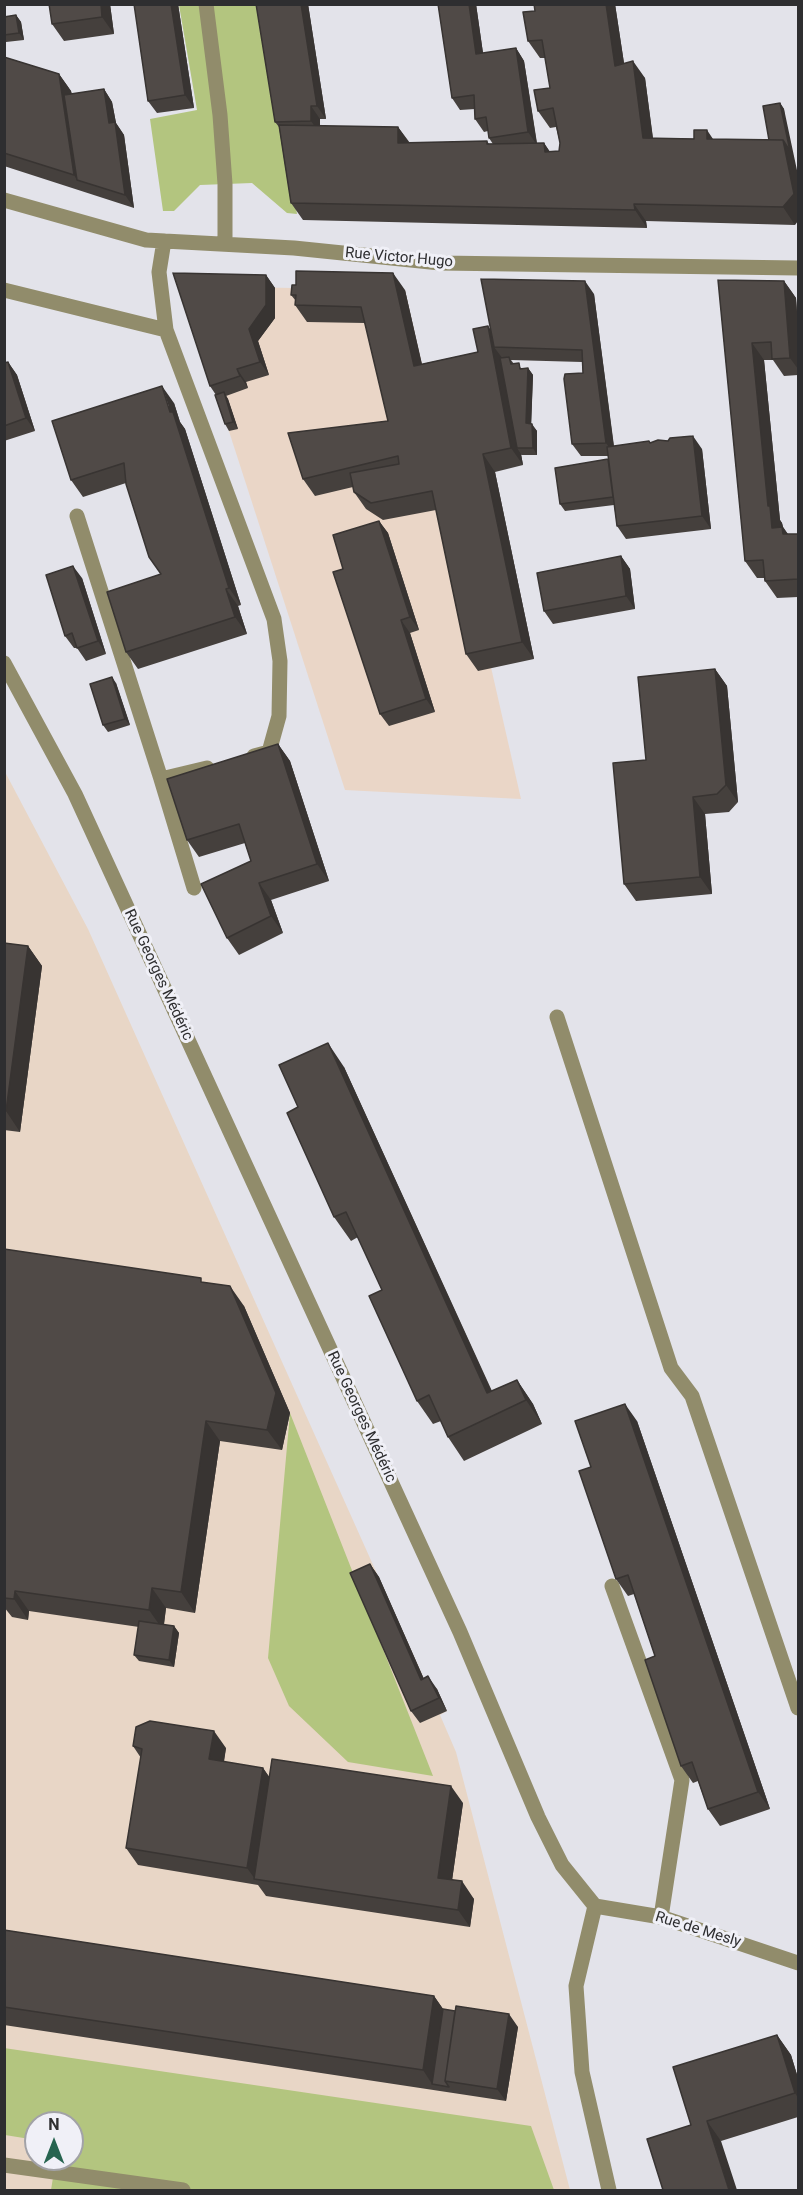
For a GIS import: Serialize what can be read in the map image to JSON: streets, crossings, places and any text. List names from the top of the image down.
{
  "streets": {
    "street": ["Rue Victor Hugo", "Rue Georges Médéric", "Rue de Mesly"]
  },
  "crossings": [
    ["Rue Georges Médéric", "Rue de Mesly"]
  ],
  "north": "top"
}
